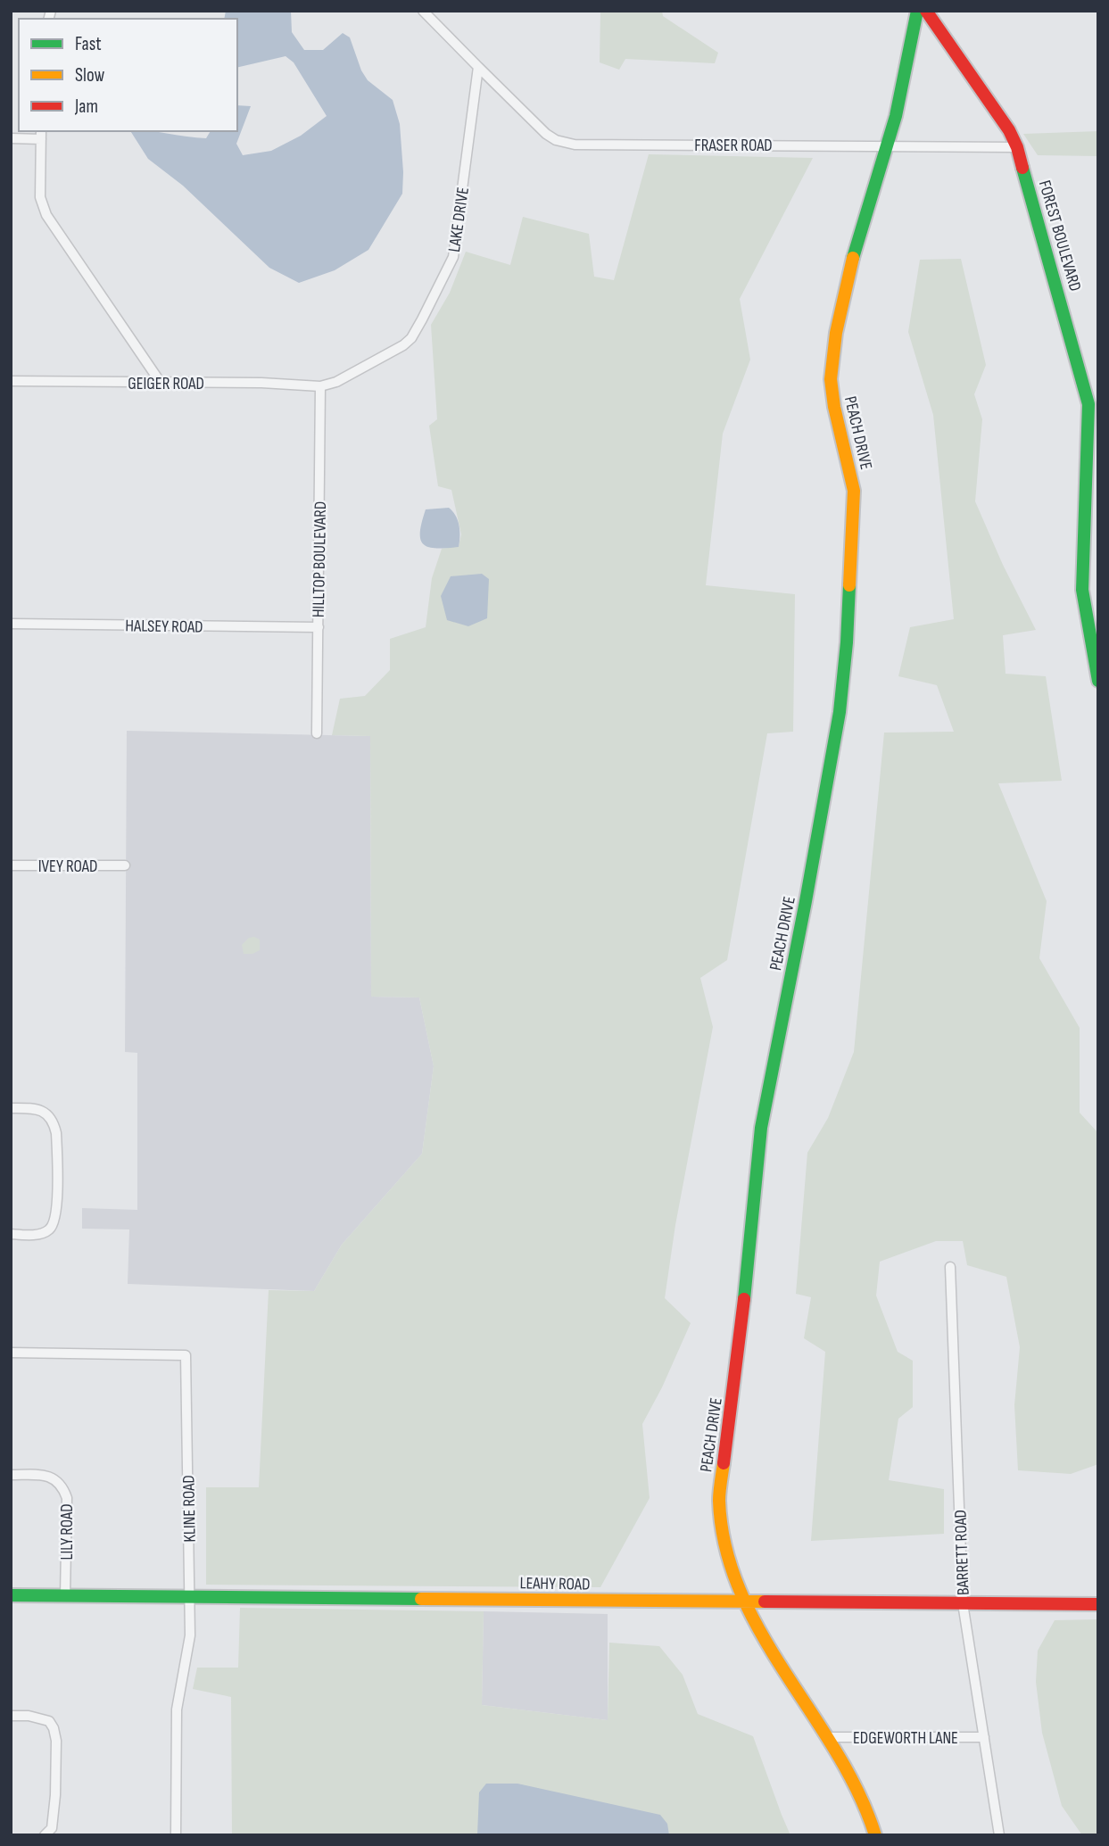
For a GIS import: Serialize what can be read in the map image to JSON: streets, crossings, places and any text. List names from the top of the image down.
{
  "streets": {
    "main road": ["FOREST BOULEVARD", "PEACH DRIVE", "LEAHY ROAD"],
    "street": [
      "FRASER ROAD",
      "LAKE DRIVE",
      "GEIGER ROAD",
      "HILLTOP BOULEVARD",
      "HALSEY ROAD",
      "IVEY ROAD",
      "KLINE ROAD",
      "LILY ROAD",
      "BARRETT ROAD",
      "EDGEWORTH LANE"
    ]
  },
  "crossings": [
    ["FRASER ROAD", "LAKE DRIVE"],
    ["FRASER ROAD", "FOREST BOULEVARD"],
    ["FRASER ROAD", "PEACH DRIVE"],
    ["LAKE DRIVE", "GEIGER ROAD"],
    ["LAKE DRIVE", "HILLTOP BOULEVARD"],
    ["GEIGER ROAD", "HILLTOP BOULEVARD"],
    ["PEACH DRIVE", "LEAHY ROAD"],
    ["PEACH DRIVE", "EDGEWORTH LANE"],
    ["HILLTOP BOULEVARD", "HALSEY ROAD"],
    ["KLINE ROAD", "LEAHY ROAD"],
    ["LILY ROAD", "LEAHY ROAD"],
    ["BARRETT ROAD", "LEAHY ROAD"],
    ["BARRETT ROAD", "EDGEWORTH LANE"]
  ],
  "legend": ["Fast", "Slow", "Jam"]
}
